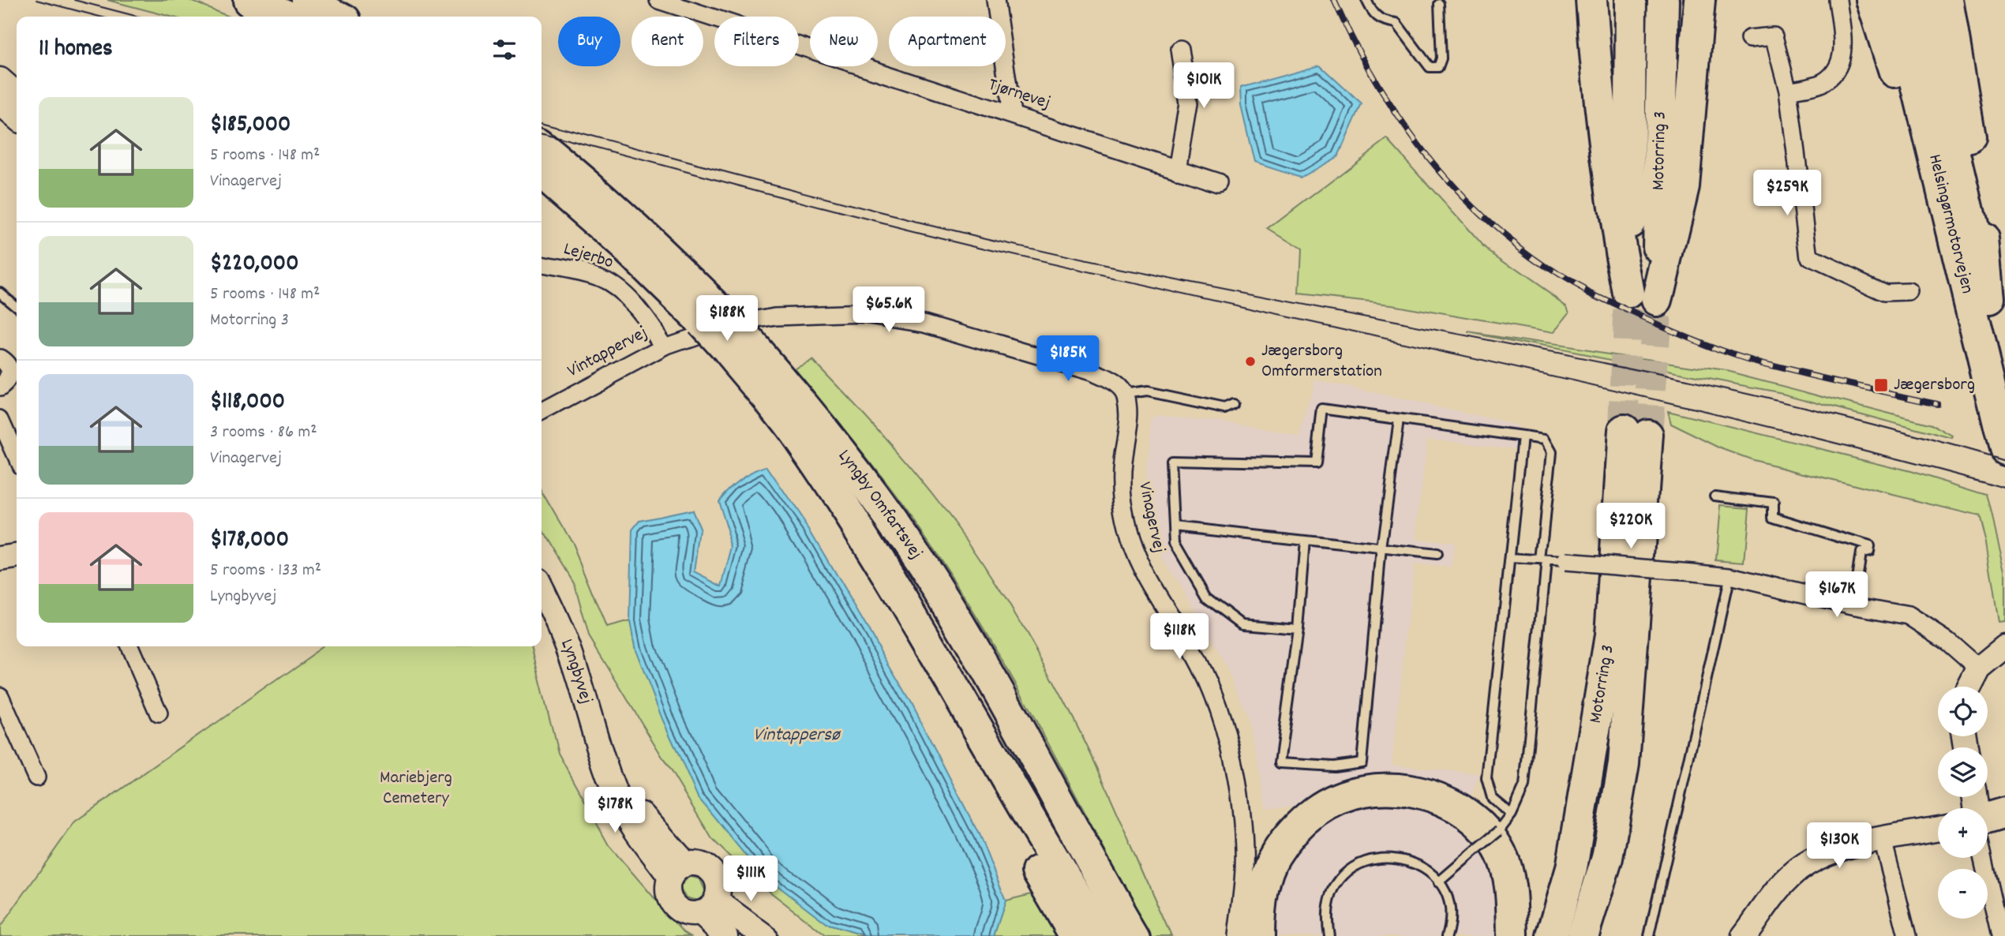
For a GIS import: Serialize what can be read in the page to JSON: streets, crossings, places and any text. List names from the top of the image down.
{
  "streets": {
    "highway": ["Motorring 3", "Helsingørmotorvejen", "Lyngby Omfartsvej"],
    "street": [
      "Tjørnevej",
      "Lejerbo",
      "Vintappervej",
      "Vinagervej",
      "Lyngbyvej"
    ]
  },
  "crossings": [
    ["Lejerbo", "Vintappervej"],
    ["Vintappervej", "Vinagervej"]
  ],
  "water": ["Vintappersø"],
  "parks": ["Mariebjerg Cemetery"],
  "places": {
    "other": ["Jægersborg Omformerstation"],
    "transit": ["Jægersborg"]
  },
  "page": {
    "chip": [
      "Buy",
      "Rent",
      "Filters",
      "New",
      "Apartment"
    ],
    "heading": "11 homes",
    "price": [
      "$101K",
      "$259K",
      "$65.6K",
      "$188K",
      "$185K",
      "$220K",
      "$167K",
      "$118K",
      "$178K",
      "$130K",
      "$111K"
    ],
    "list": [
      {
        "name": "$185,000",
        "note": "5 rooms · 148 m² · Vinagervej"
      },
      {
        "name": "$220,000",
        "note": "5 rooms · 148 m² · Motorring 3"
      },
      {
        "name": "$118,000",
        "note": "3 rooms · 86 m² · Vinagervej"
      },
      {
        "name": "$178,000",
        "note": "5 rooms · 133 m² · Lyngbyvej"
      }
    ],
    "map_buttons": ["+", "−"]
  }
}
